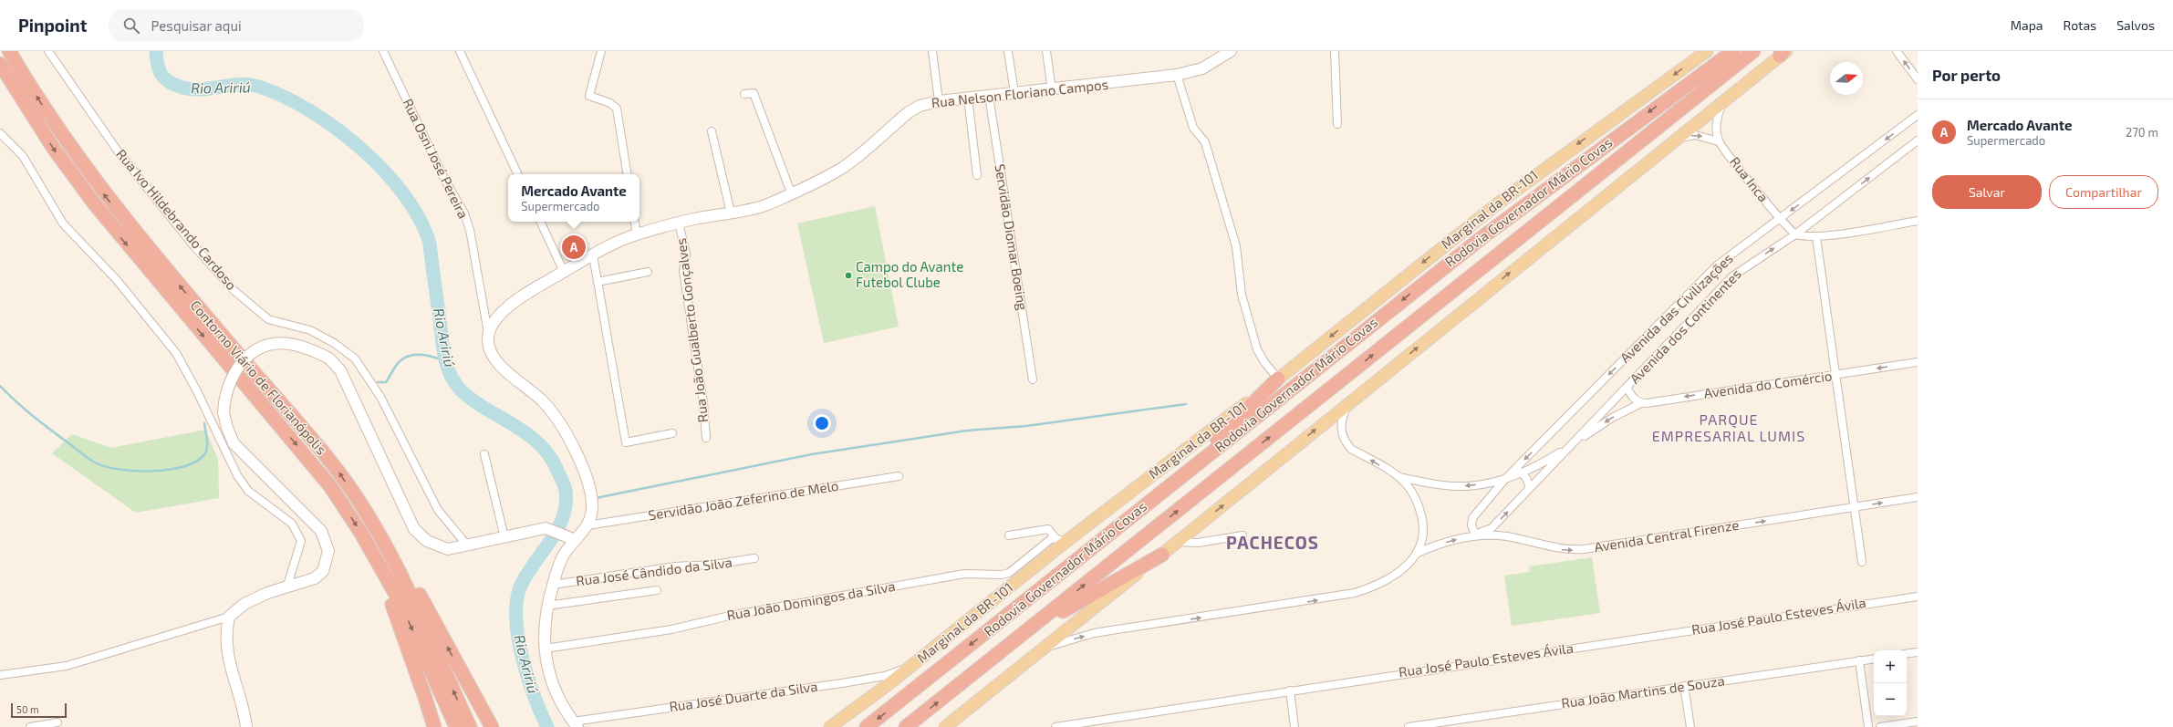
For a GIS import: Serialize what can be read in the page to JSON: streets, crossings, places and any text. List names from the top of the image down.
{
  "streets": {
    "highway": ["Rodovia Governador Mário Covas", "Contorno Viário de Florianópolis"],
    "main road": ["Marginal da BR-101"],
    "street": [
      "Rua Nelson Floriano Campos",
      "Rua Osni José Pereira",
      "Rua Inca",
      "Rua Ivo Hildebrando Cardoso",
      "Servidão Diomar Boeing",
      "Avenida das Civilizações",
      "Avenida dos Continentes",
      "Rua João Gualberto Gonçalves",
      "Avenida do Comércio",
      "Servidão João Zeferino de Melo",
      "Avenida Central Firenze",
      "Rua José Cândido da Silva",
      "Rua João Domingos da Silva",
      "Rua José Paulo Esteves Ávila",
      "Rua João Martins de Souza",
      "Rua José Duarte da Silva"
    ]
  },
  "crossings": [
    ["Rua Nelson Floriano Campos", "Rua Osni José Pereira"],
    ["Rua Nelson Floriano Campos", "Servidão Diomar Boeing"],
    ["Rua Nelson Floriano Campos", "Rua João Gualberto Gonçalves"],
    ["Rua Inca", "Avenida das Civilizações"],
    ["Rua Inca", "Avenida dos Continentes"],
    ["Marginal da BR-101", "Rua João Domingos da Silva"],
    ["Marginal da BR-101", "Rua José Duarte da Silva"],
    ["Avenida das Civilizações", "Avenida dos Continentes"],
    ["Avenida das Civilizações", "Avenida Central Firenze"],
    ["Avenida dos Continentes", "Avenida do Comércio"],
    ["Avenida dos Continentes", "Avenida Central Firenze"]
  ],
  "one_way": [
    "Avenida das Civilizações",
    "Avenida dos Continentes",
    "Avenida do Comércio",
    "Avenida Central Firenze"
  ],
  "districts": ["PARQUE EMPRESARIAL LUMIS", "PACHECOS"],
  "water": ["Rio Aririú"],
  "places": ["Campo do Avante Futebol Clube"],
  "scale_bar": "50 m",
  "north": "right",
  "page": {
    "header": "Pinpoint",
    "search": "Pesquisar aqui",
    "nav": ["Mapa", "Rotas", "Salvos"],
    "heading": "Por perto",
    "list": [
      {
        "mark": "A",
        "name": "Mercado Avante",
        "note": "Supermercado",
        "value": "270 m"
      }
    ],
    "buttons": ["Salvar", "Compartilhar"],
    "popup": ["Mercado Avante", "Supermercado"],
    "pins": "A",
    "map_buttons": ["+", "−"],
    "scale": "50 m"
  }
}
